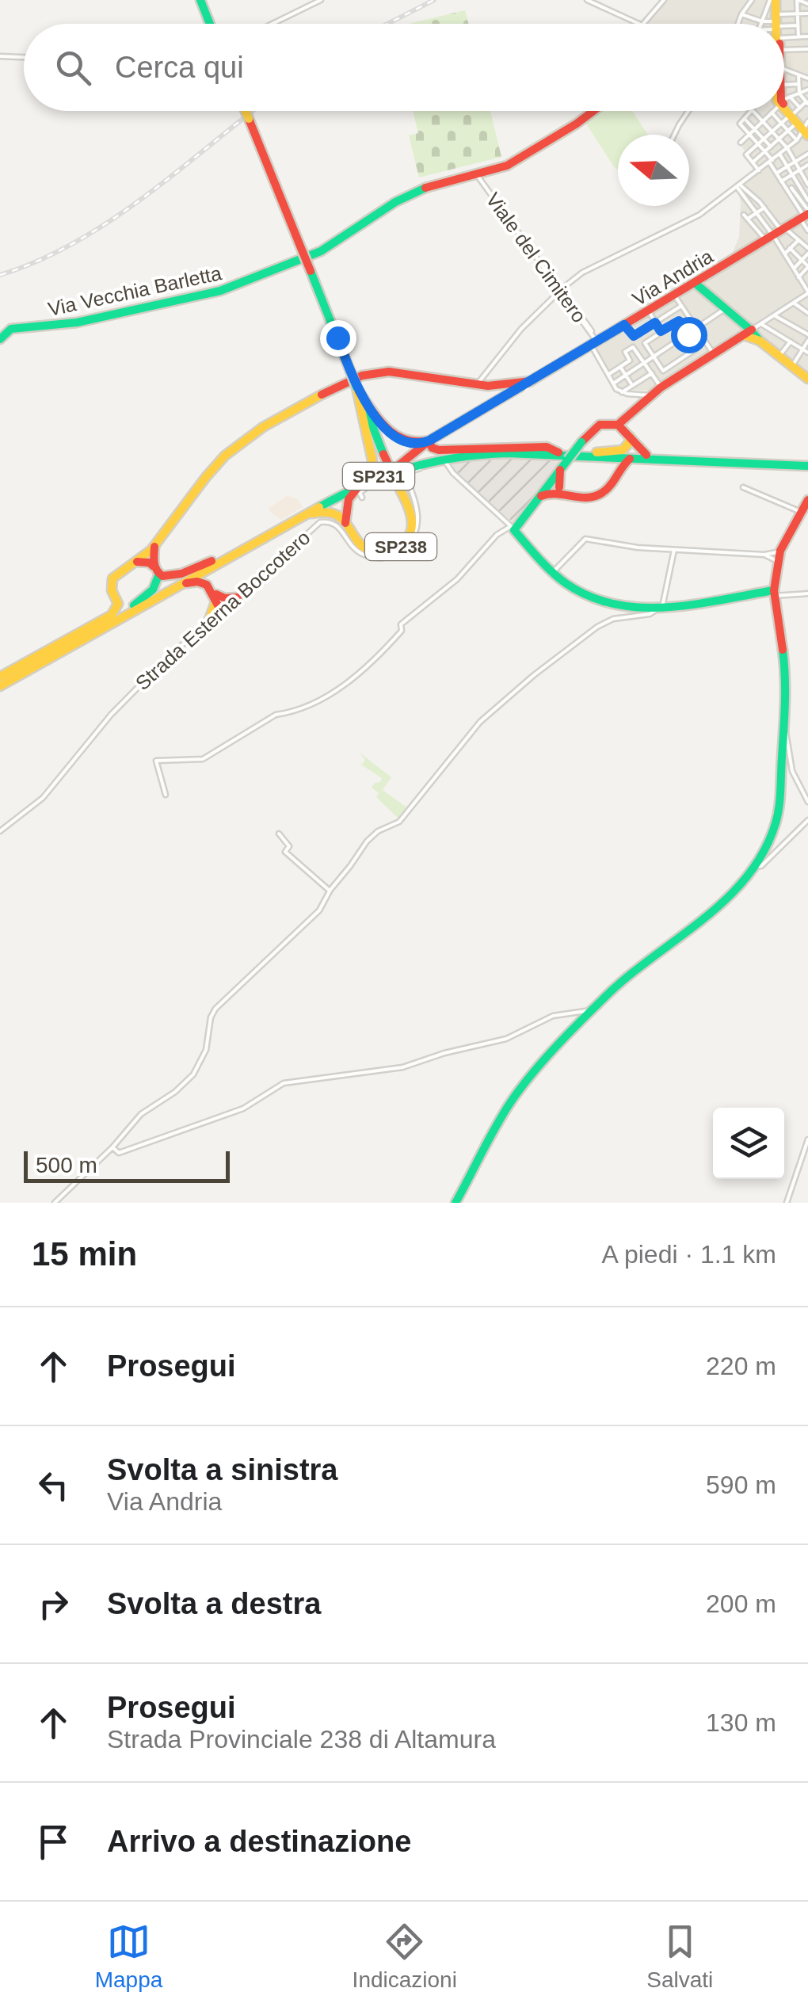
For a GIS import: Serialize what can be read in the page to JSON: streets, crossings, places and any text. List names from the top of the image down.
{
  "streets": {
    "main road": [
      "Via Andria",
      "Via Vecchia Barletta",
      "SP231",
      "SP238"
    ],
    "street": ["Viale del Cimitero", "Strada Esterna Boccotero"]
  },
  "crossings": [
    ["Viale del Cimitero", "Via Andria"],
    ["Viale del Cimitero", "Via Vecchia Barletta"],
    ["Via Andria", "SP231"]
  ],
  "scale_bar": "500 m",
  "north": "left",
  "page": {
    "search": "Cerca qui",
    "scale": "500 m",
    "heading": ["15 min", "A piedi · 1.1 km"],
    "list": [
      ["Prosegui", "220 m"],
      ["Svolta a sinistra", "Via Andria", "590 m"],
      ["Svolta a destra", "200 m"],
      ["Prosegui", "Strada Provinciale 238 di Altamura", "130 m"],
      "Arrivo a destinazione"
    ],
    "nav": ["Mappa", "Indicazioni", "Salvati"]
  }
}
